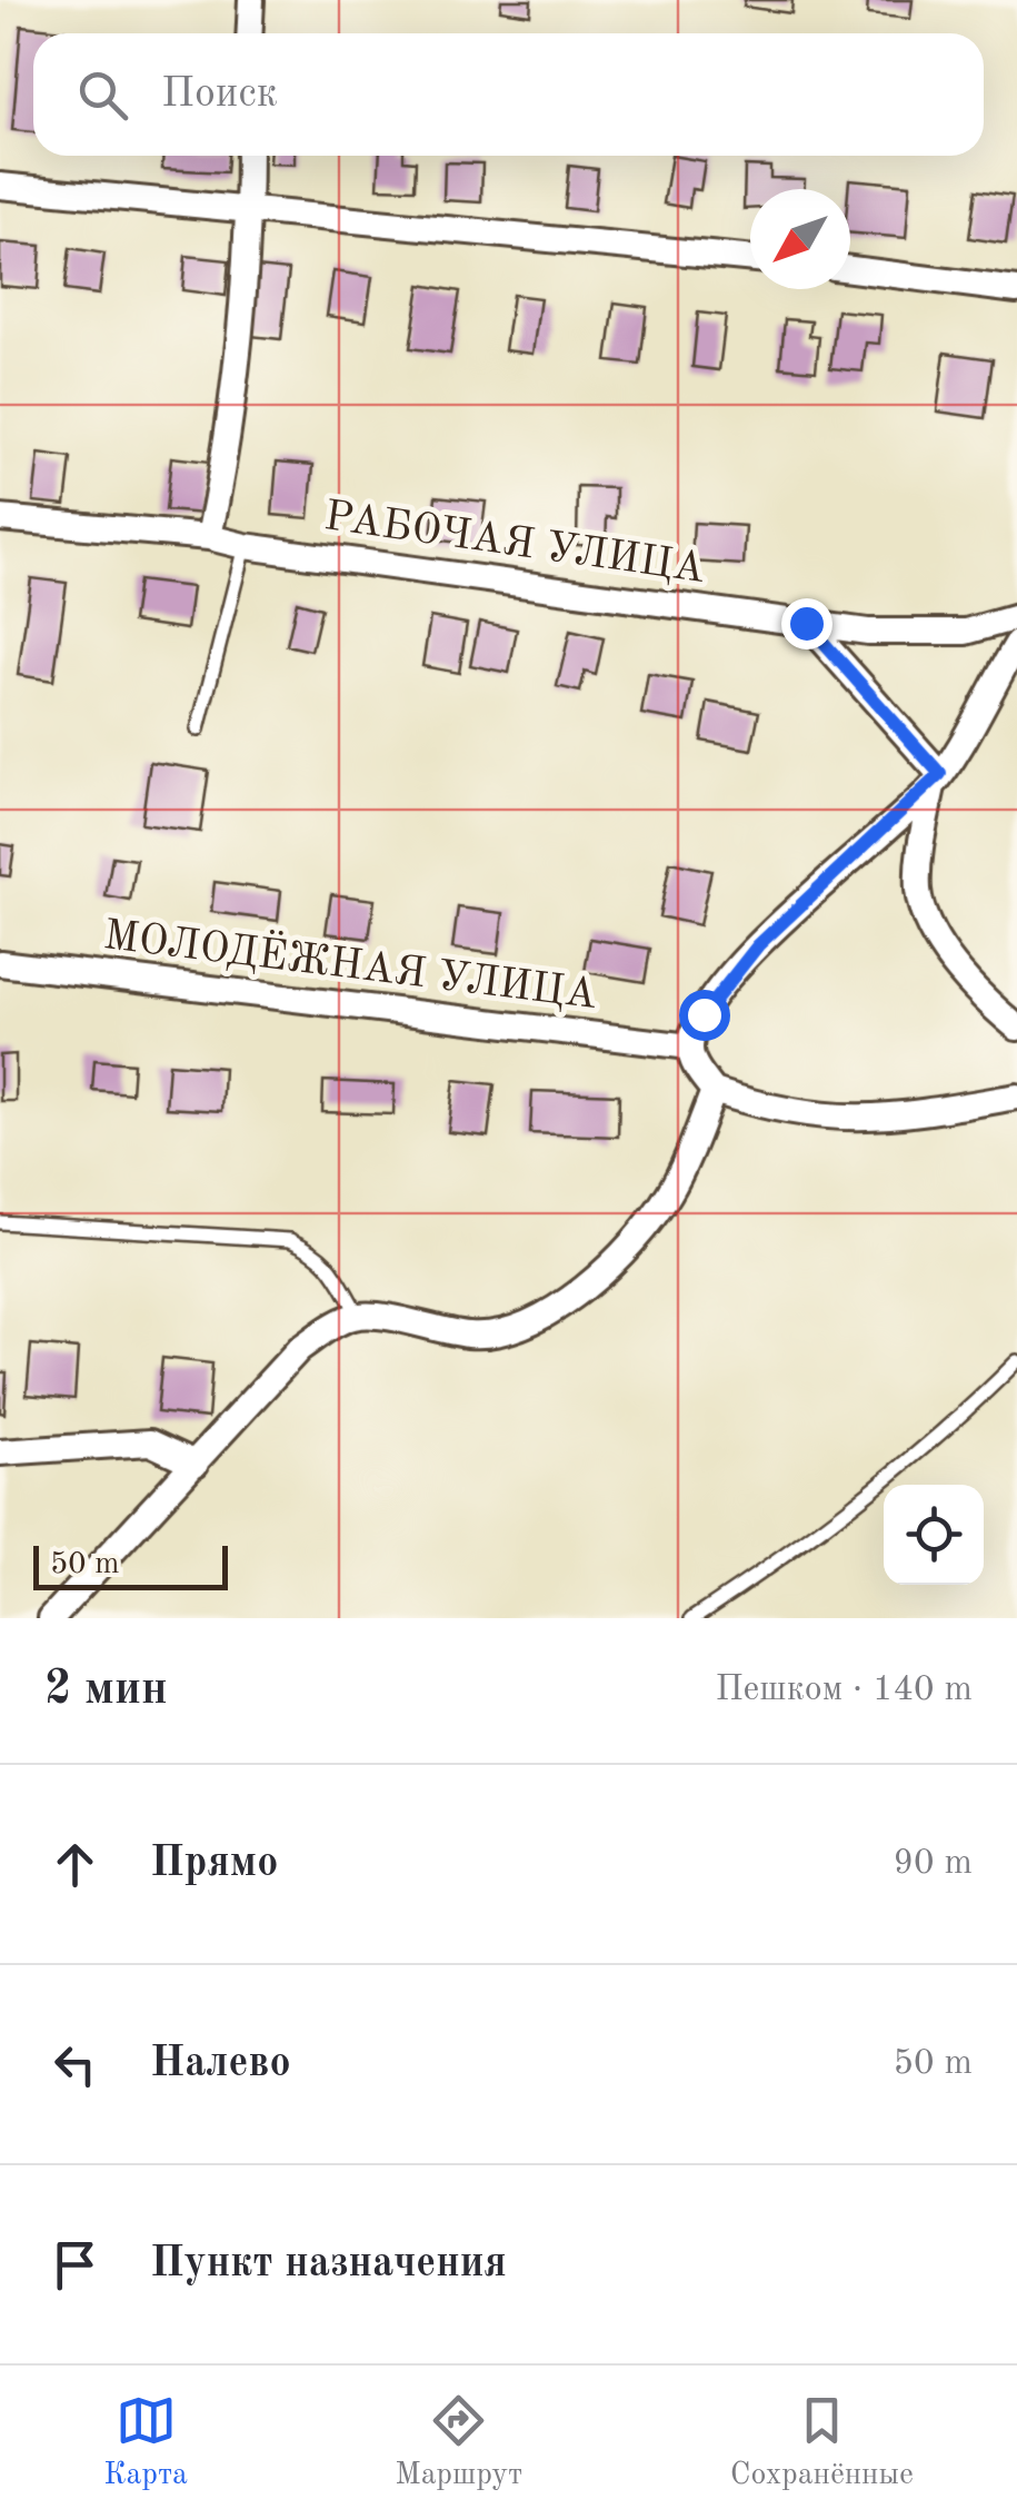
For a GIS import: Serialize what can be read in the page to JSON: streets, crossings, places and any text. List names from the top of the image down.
{
  "streets": {
    "street": ["РАБОЧАЯ УЛИЦА", "МОЛОДЁЖНАЯ УЛИЦА"]
  },
  "scale_bar": "50 m",
  "north": "bottom left",
  "page": {
    "search": "Поиск",
    "scale": "50 m",
    "heading": ["2 мин", "Пешком · 140 m"],
    "list": [
      ["Прямо", "90 m"],
      ["Налево", "50 m"],
      "Пункт назначения"
    ],
    "nav": ["Карта", "Маршрут", "Сохранённые"]
  }
}
